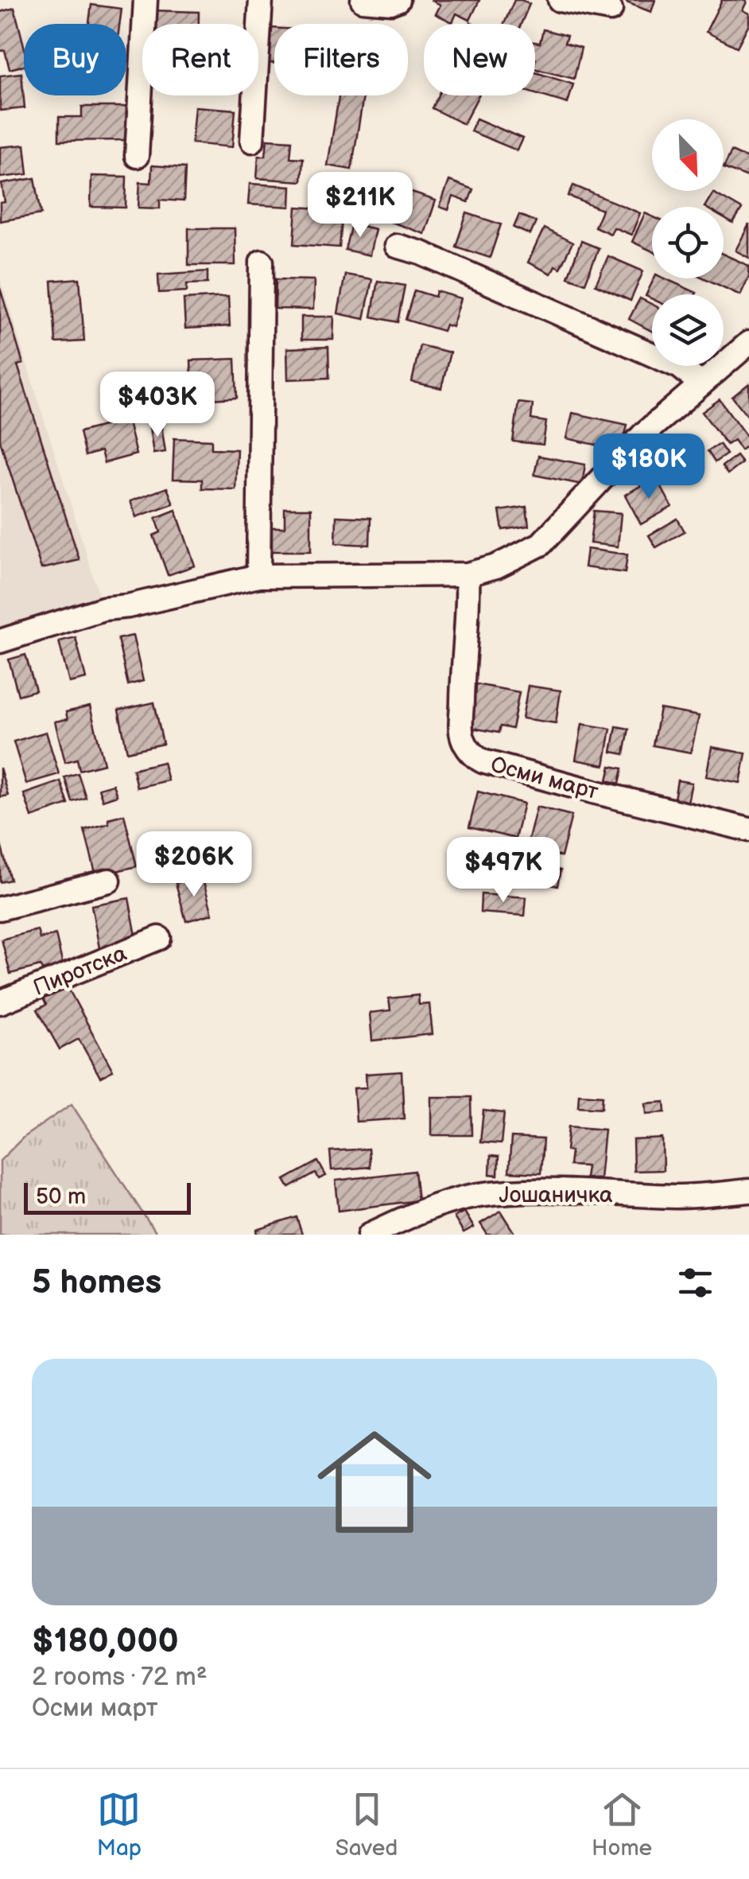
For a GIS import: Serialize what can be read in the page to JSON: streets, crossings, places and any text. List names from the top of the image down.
{
  "streets": {
    "street": ["Осми март", "Пиротска", "Јошаничка"]
  },
  "scale_bar": "50 m",
  "north": "bottom right",
  "page": {
    "chip": [
      "Buy",
      "Rent",
      "Filters",
      "New"
    ],
    "price": [
      "$211K",
      "$403K",
      "$180K",
      "$206K",
      "$497K"
    ],
    "scale": "50 m",
    "heading": "5 homes",
    "list": [
      {
        "name": "$180,000",
        "note": "2 rooms · 72 m² · Осми март"
      }
    ],
    "tabs": ["Map", "Saved", "Home"]
  }
}
